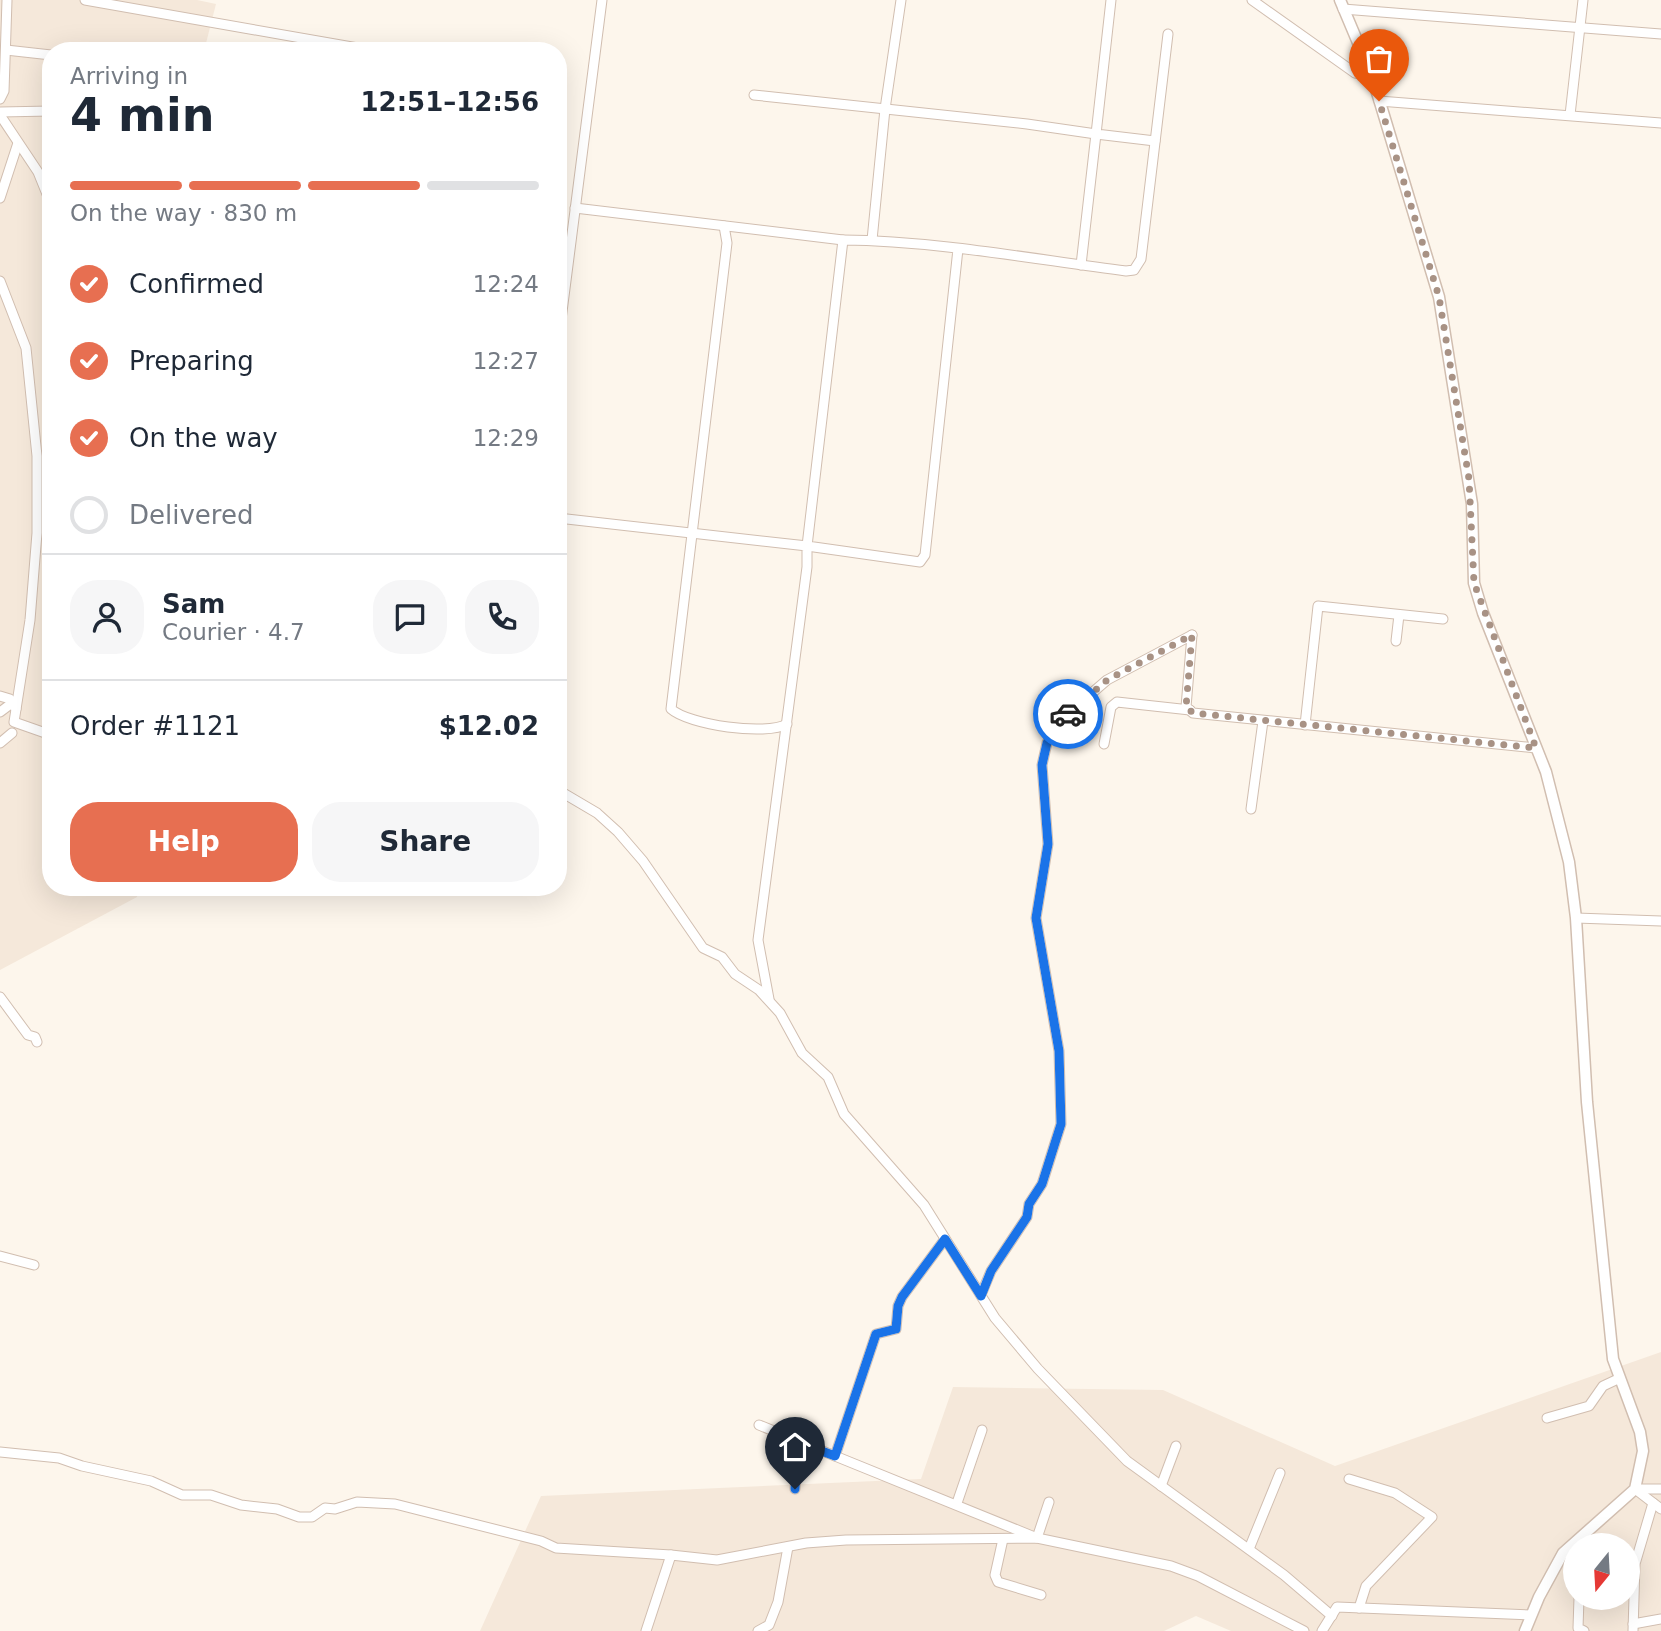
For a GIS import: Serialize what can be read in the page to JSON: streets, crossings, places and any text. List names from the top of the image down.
{
  "north": "bottom",
  "page": {
    "heading": ["4 min", "Arriving in", "12:51–12:56"],
    "panel": [
      "Sam",
      "Courier · 4.7",
      "Order #1121",
      "$12.02"
    ],
    "bar": "On the way · 830 m",
    "list": [
      ["Confirmed", "12:24"],
      ["Preparing", "12:27"],
      ["On the way", "12:29"],
      "Delivered"
    ],
    "buttons": ["Help", "Share"]
  }
}
